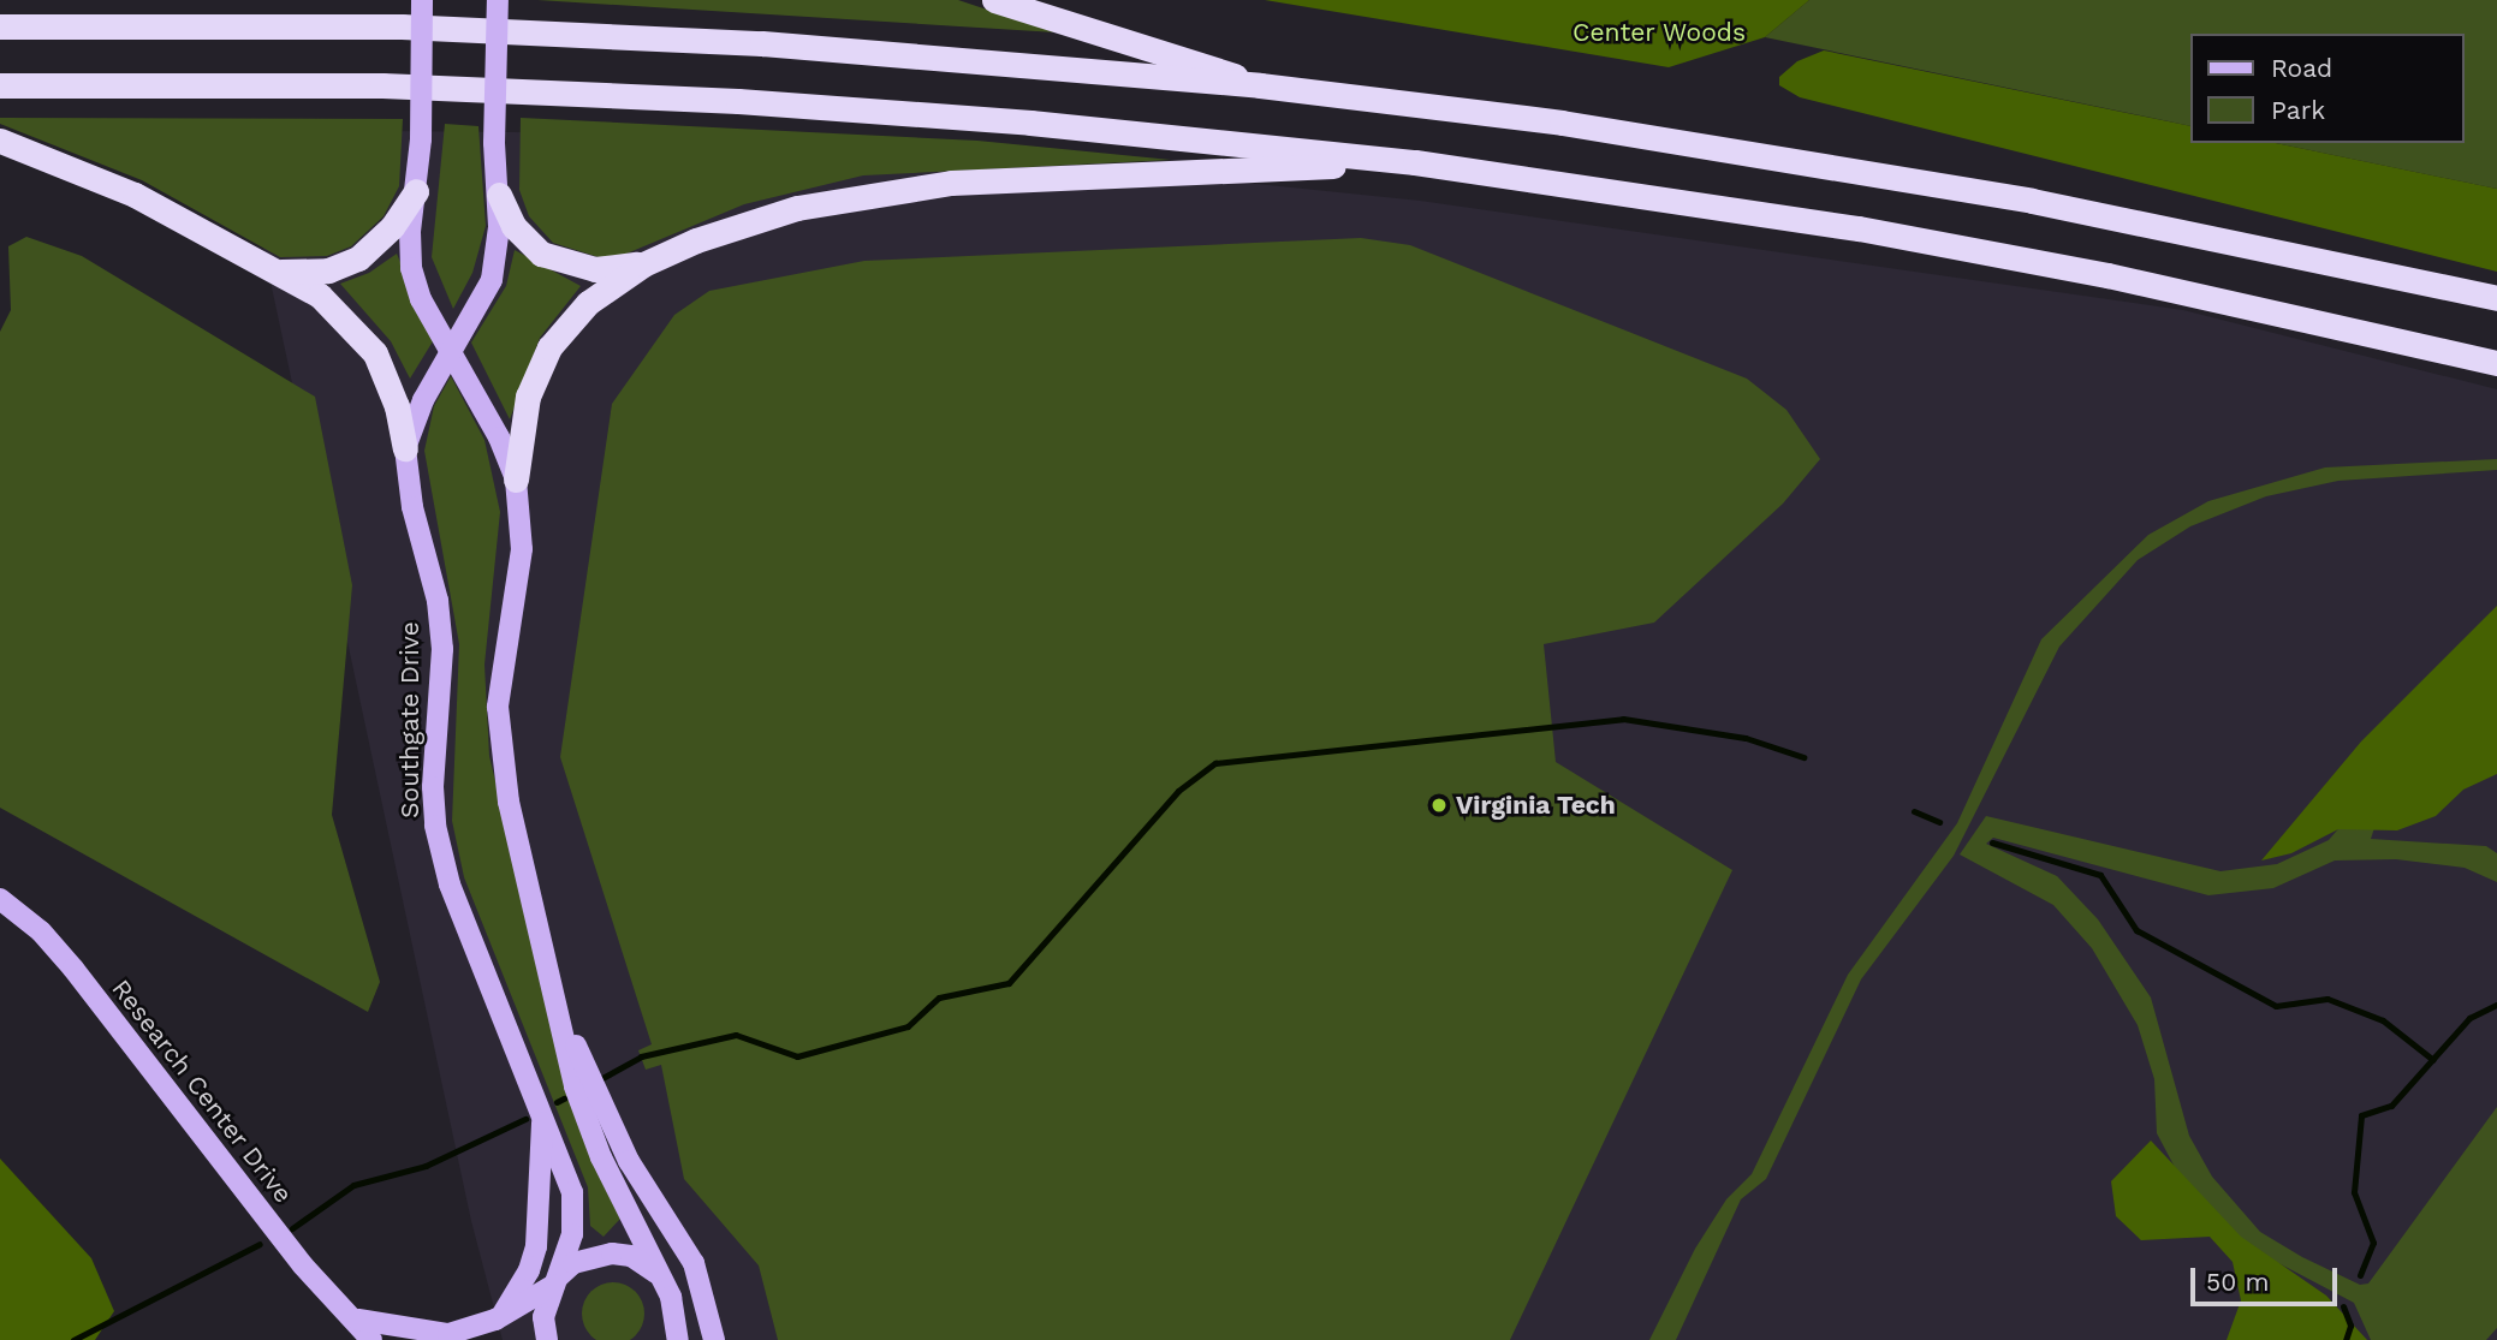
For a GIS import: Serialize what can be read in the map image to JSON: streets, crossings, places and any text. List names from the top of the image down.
{
  "streets": {
    "main road": ["Southgate Drive", "Research Center Drive"]
  },
  "parks": ["Center Woods"],
  "places": ["Virginia Tech"],
  "legend": ["Road", "Park"],
  "scale_bar": "50 m"
}
